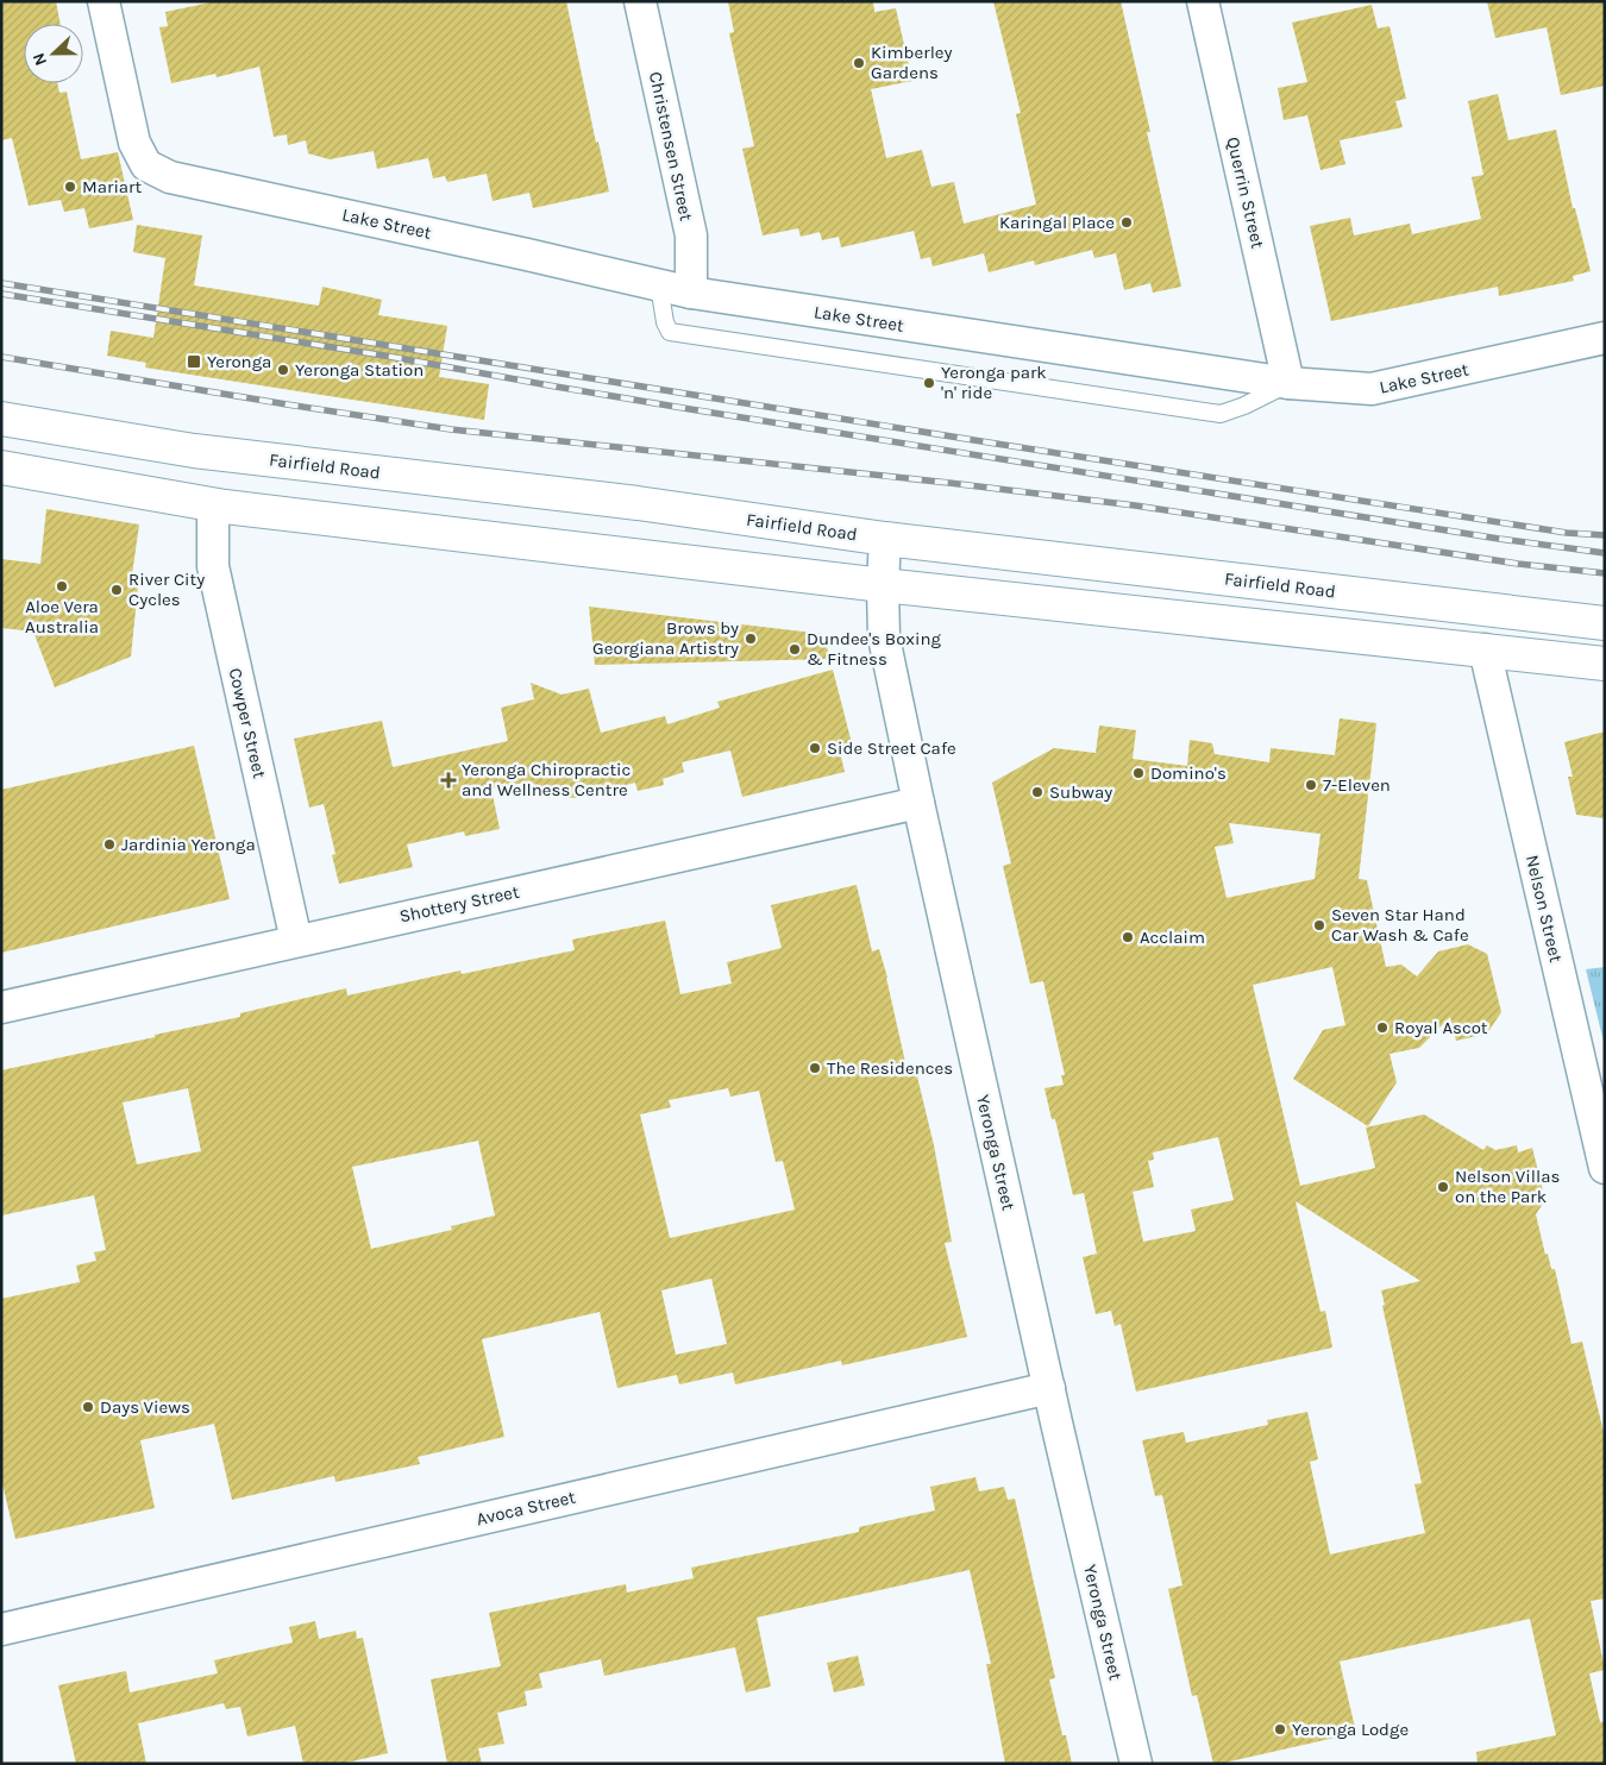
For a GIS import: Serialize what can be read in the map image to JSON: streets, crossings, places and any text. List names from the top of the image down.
{
  "streets": {
    "main road": ["Fairfield Road"],
    "street": [
      "Christensen Street",
      "Querrin Street",
      "Lake Street",
      "Cowper Street",
      "Shottery Street",
      "Nelson Street",
      "Yeronga Street",
      "Avoca Street"
    ]
  },
  "crossings": [
    ["Christensen Street", "Lake Street"],
    ["Querrin Street", "Lake Street"],
    ["Fairfield Road", "Yeronga Street"],
    ["Cowper Street", "Shottery Street"],
    ["Shottery Street", "Yeronga Street"],
    ["Yeronga Street", "Avoca Street"]
  ],
  "places": {
    "other": [
      "Kimberley Gardens",
      "Mariart",
      "Karingal Place",
      "Yeronga Station",
      "Yeronga park 'n' ride",
      "Aloe Vera Australia",
      "River City Cycles",
      "Brows by Georgiana Artistry",
      "Dundee's Boxing & Fitness",
      "Side Street Cafe",
      "Domino's",
      "7-Eleven",
      "Subway",
      "Jardinia Yeronga",
      "Seven Star Hand Car Wash & Cafe",
      "Acclaim",
      "Royal Ascot",
      "The Residences",
      "Nelson Villas on the Park",
      "Days Views",
      "Yeronga Lodge"
    ],
    "transit": ["Yeronga"],
    "health": ["Yeronga Chiropractic and Wellness Centre"]
  },
  "north": "left"
}
